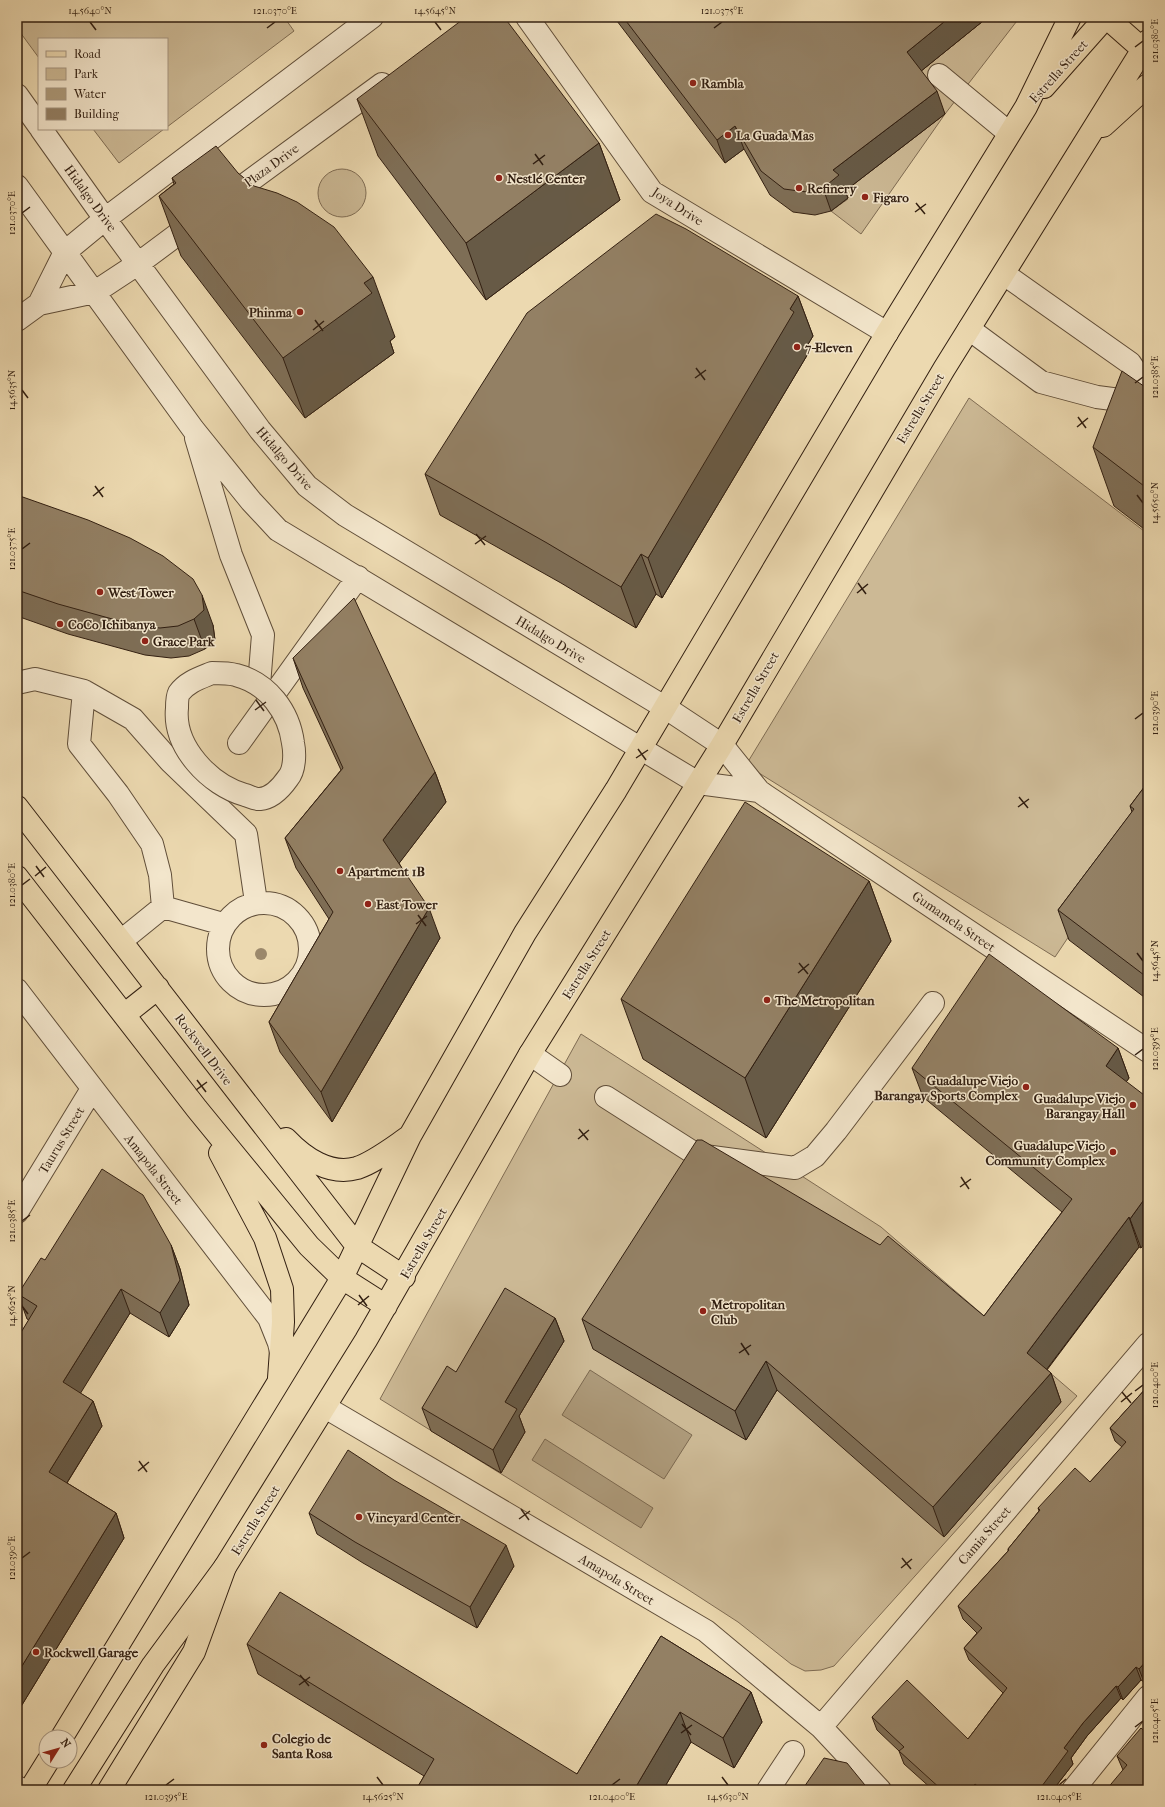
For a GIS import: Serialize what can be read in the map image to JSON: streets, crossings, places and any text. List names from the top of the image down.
{
  "streets": {
    "main road": ["Estrella Street", "Rockwell Drive"],
    "street": [
      "Plaza Drive",
      "Hidalgo Drive",
      "Joya Drive",
      "Gumamela Street",
      "Taurus Street",
      "Amapola Street",
      "Camia Street"
    ]
  },
  "crossings": [
    ["Estrella Street", "Hidalgo Drive"],
    ["Estrella Street", "Joya Drive"],
    ["Estrella Street", "Gumamela Street"],
    ["Estrella Street", "Rockwell Drive"],
    ["Estrella Street", "Amapola Street"],
    ["Plaza Drive", "Hidalgo Drive"],
    ["Hidalgo Drive", "Gumamela Street"],
    ["Taurus Street", "Amapola Street"],
    ["Amapola Street", "Camia Street"]
  ],
  "places": [
    "Rambla",
    "La Guada Mas",
    "Nestlé Center",
    "Refinery",
    "Figaro",
    "Phinma",
    "7-Eleven",
    "West Tower",
    "CoCo Ichibanya",
    "Grace Park",
    "Apartment 1B",
    "East Tower",
    "The Metropolitan",
    "Guadalupe Viejo Barangay Sports Complex",
    "Guadalupe Viejo Barangay Hall",
    "Guadalupe Viejo Community Complex",
    "Metropolitan Club",
    "Vineyard Center",
    "Rockwell Garage",
    "Colegio de Santa Rosa"
  ],
  "legend": [
    "Road",
    "Park",
    "Water",
    "Building"
  ],
  "north": "top right",
  "coordinates": [
    "14.5640°N",
    "121.0370°E",
    "14.5645°N",
    "121.0375°E",
    "121.0380°E",
    "121.0385°E",
    "14.5635°N",
    "14.5650°N",
    "121.0390°E",
    "121.0395°E",
    "14.5625°N",
    "121.0400°E",
    "121.0405°E",
    "14.5630°N"
  ]
}
